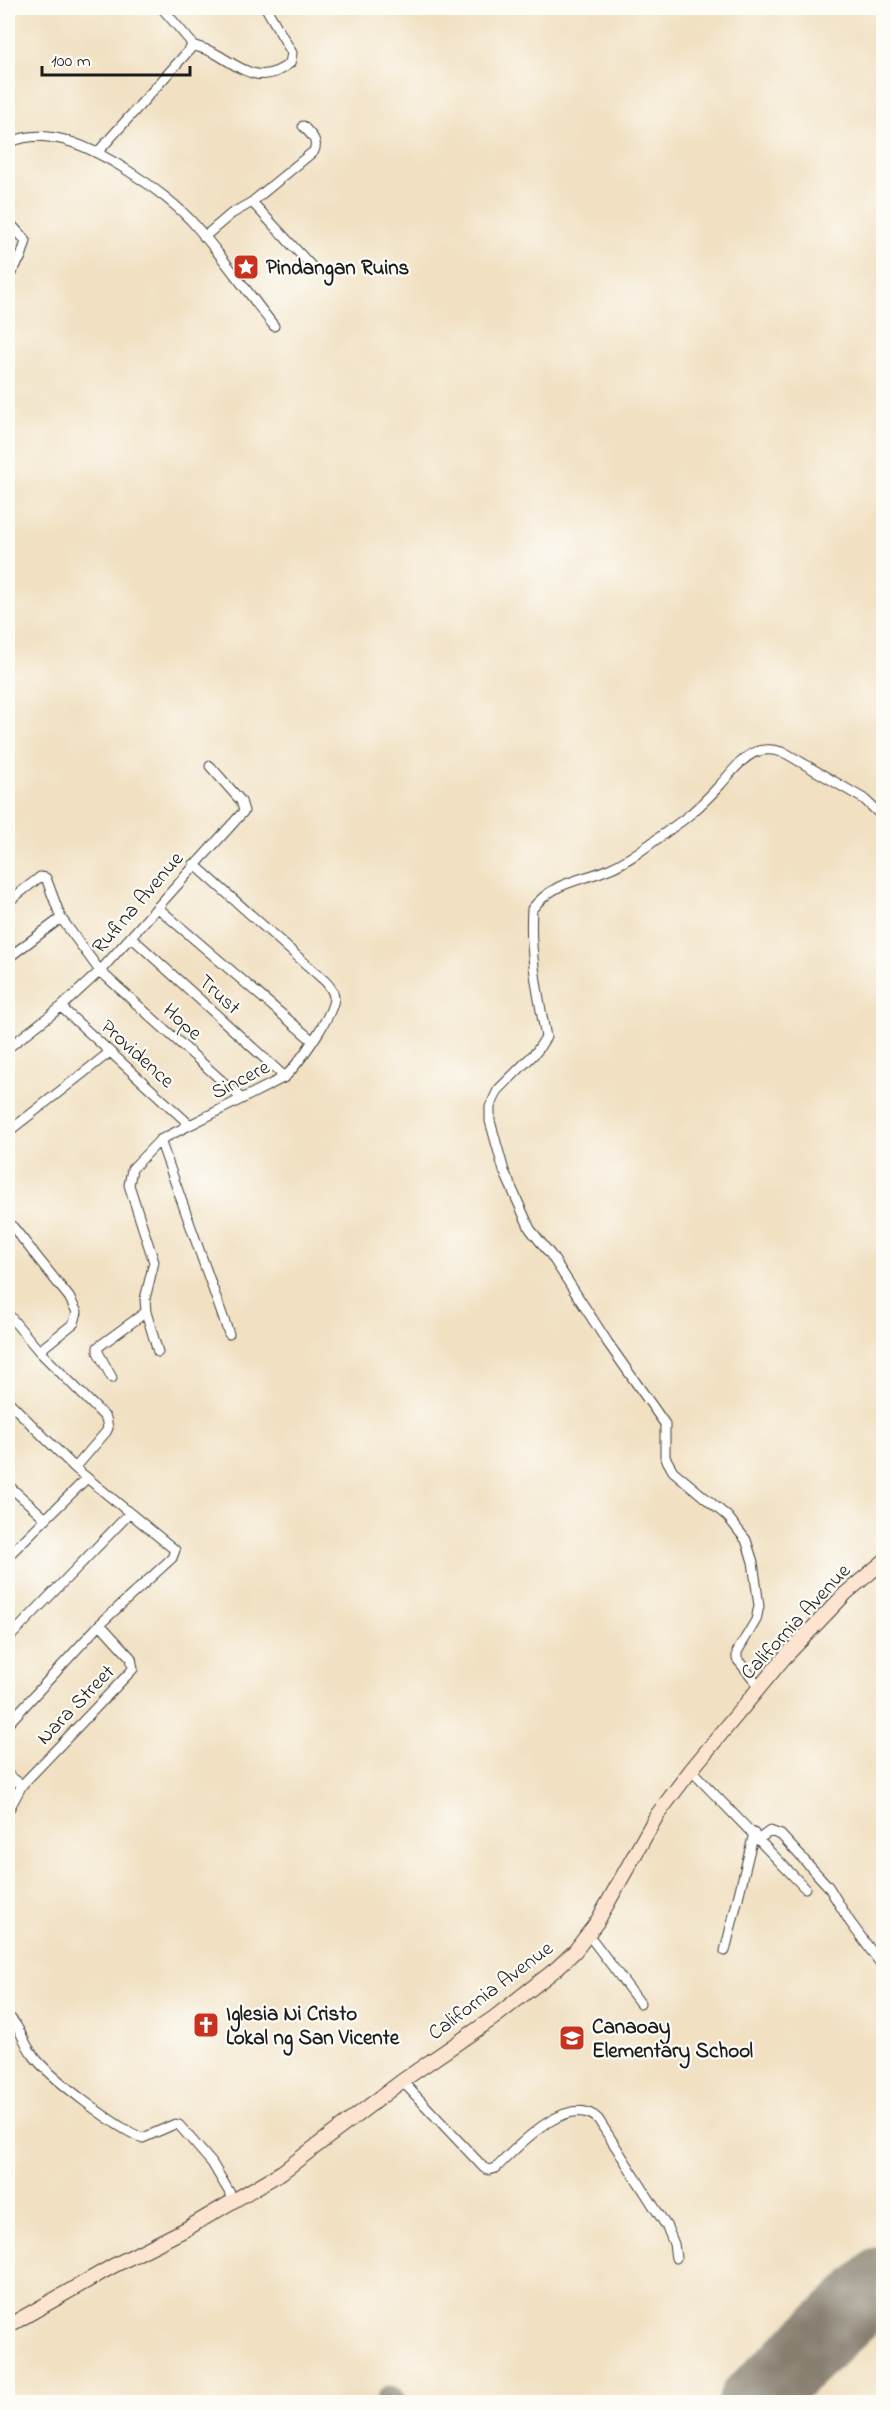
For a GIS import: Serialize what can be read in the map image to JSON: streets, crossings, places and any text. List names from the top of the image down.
{
  "streets": {
    "street": [
      "Rufina Avenue",
      "Trust",
      "Hope",
      "Providence",
      "Sincere",
      "California Avenue",
      "Nara Street"
    ]
  },
  "crossings": [
    ["Rufina Avenue", "Trust"],
    ["Rufina Avenue", "Hope"],
    ["Rufina Avenue", "Providence"],
    ["Rufina Avenue", "Sincere"],
    ["Trust", "Sincere"],
    ["Hope", "Sincere"],
    ["Providence", "Sincere"]
  ],
  "places": {
    "place": ["Pindangan Ruins"],
    "church": ["Iglesia Ni Cristo Lokal ng San Vicente"],
    "school or university": ["Canaoay Elementary School"]
  },
  "scale_bar": "100 m"
}
